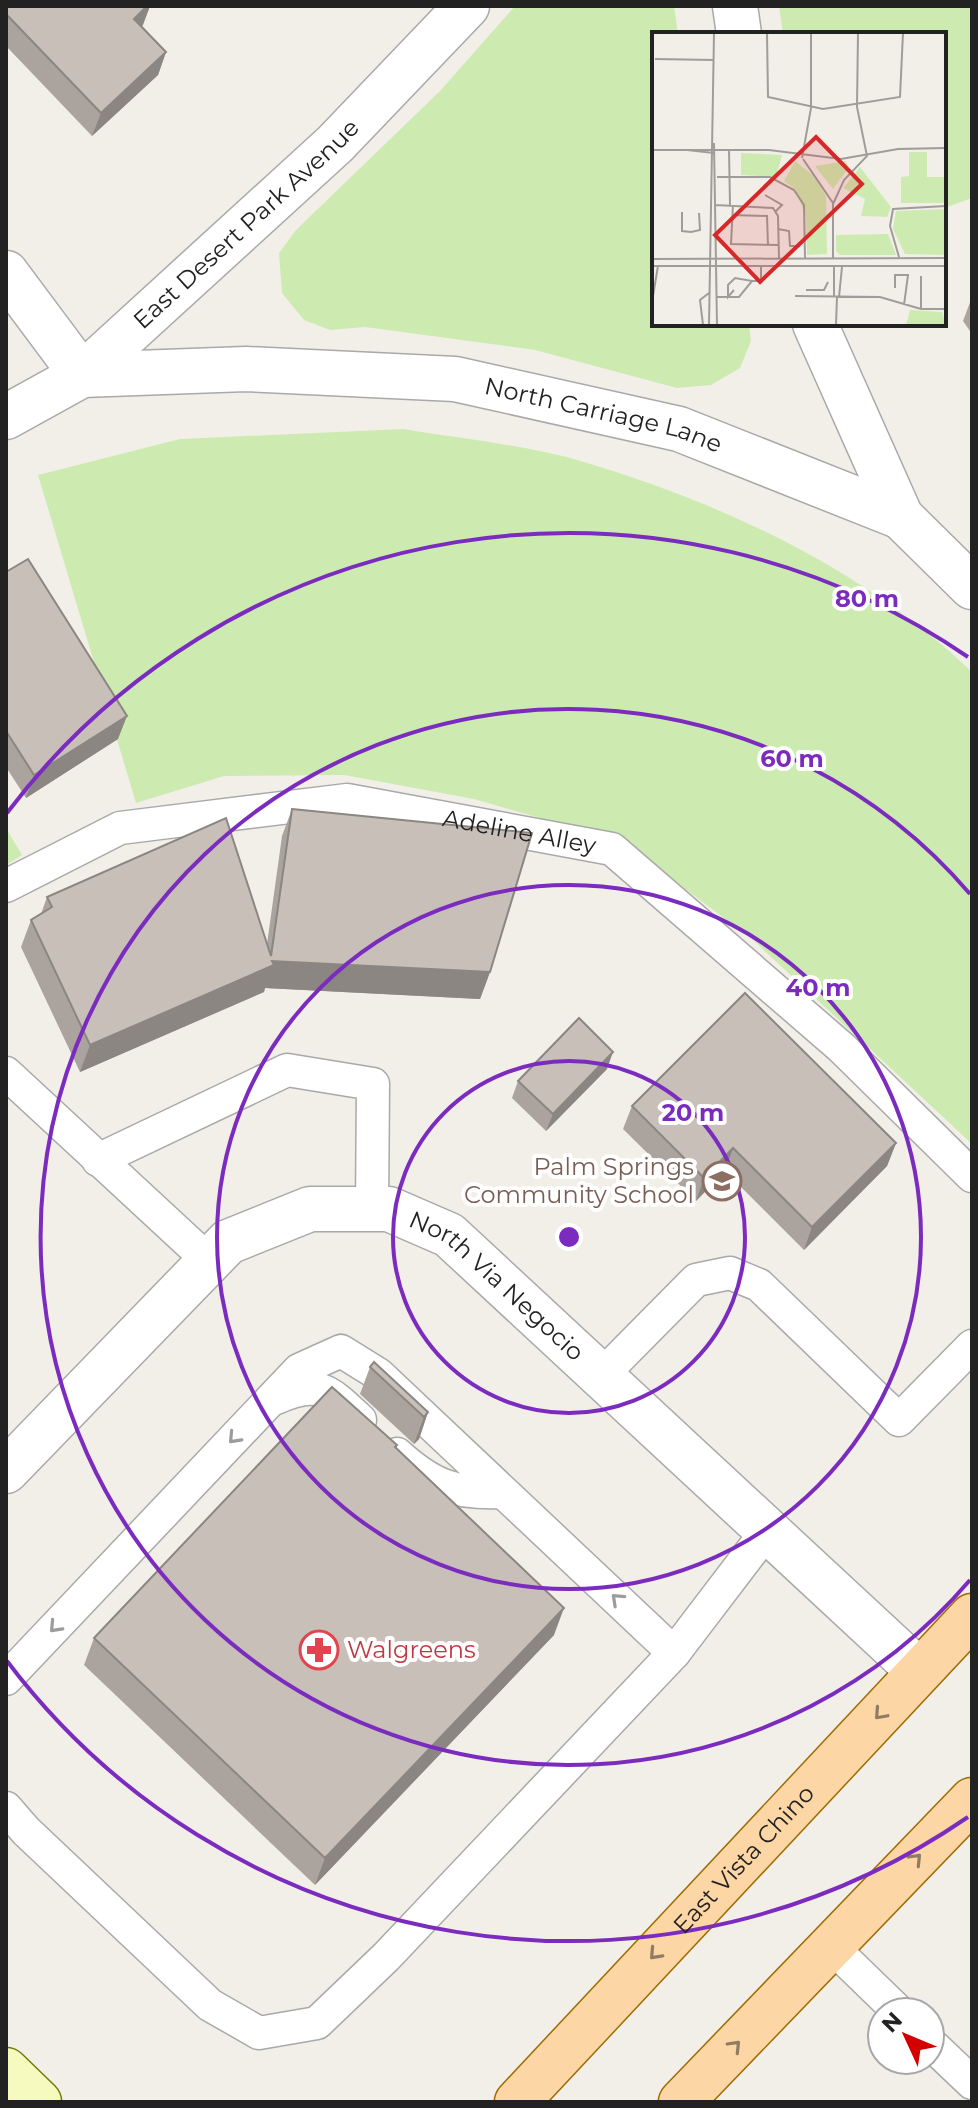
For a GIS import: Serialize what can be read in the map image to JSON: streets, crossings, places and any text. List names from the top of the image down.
{
  "streets": {
    "main road": ["East Vista Chino"],
    "street": ["East Desert Park Avenue", "North Carriage Lane", "North Via Negocio"],
    "lane": ["Adeline Alley"]
  },
  "crossings": [
    ["East Desert Park Avenue", "North Carriage Lane"],
    ["North Via Negocio", "East Vista Chino"]
  ],
  "places": {
    "school or university": ["Palm Springs Community School"],
    "pharmacy": ["Walgreens"]
  },
  "north": "top left",
  "rings": [
    "80 m",
    "60 m",
    "40 m",
    "20 m"
  ]
}
